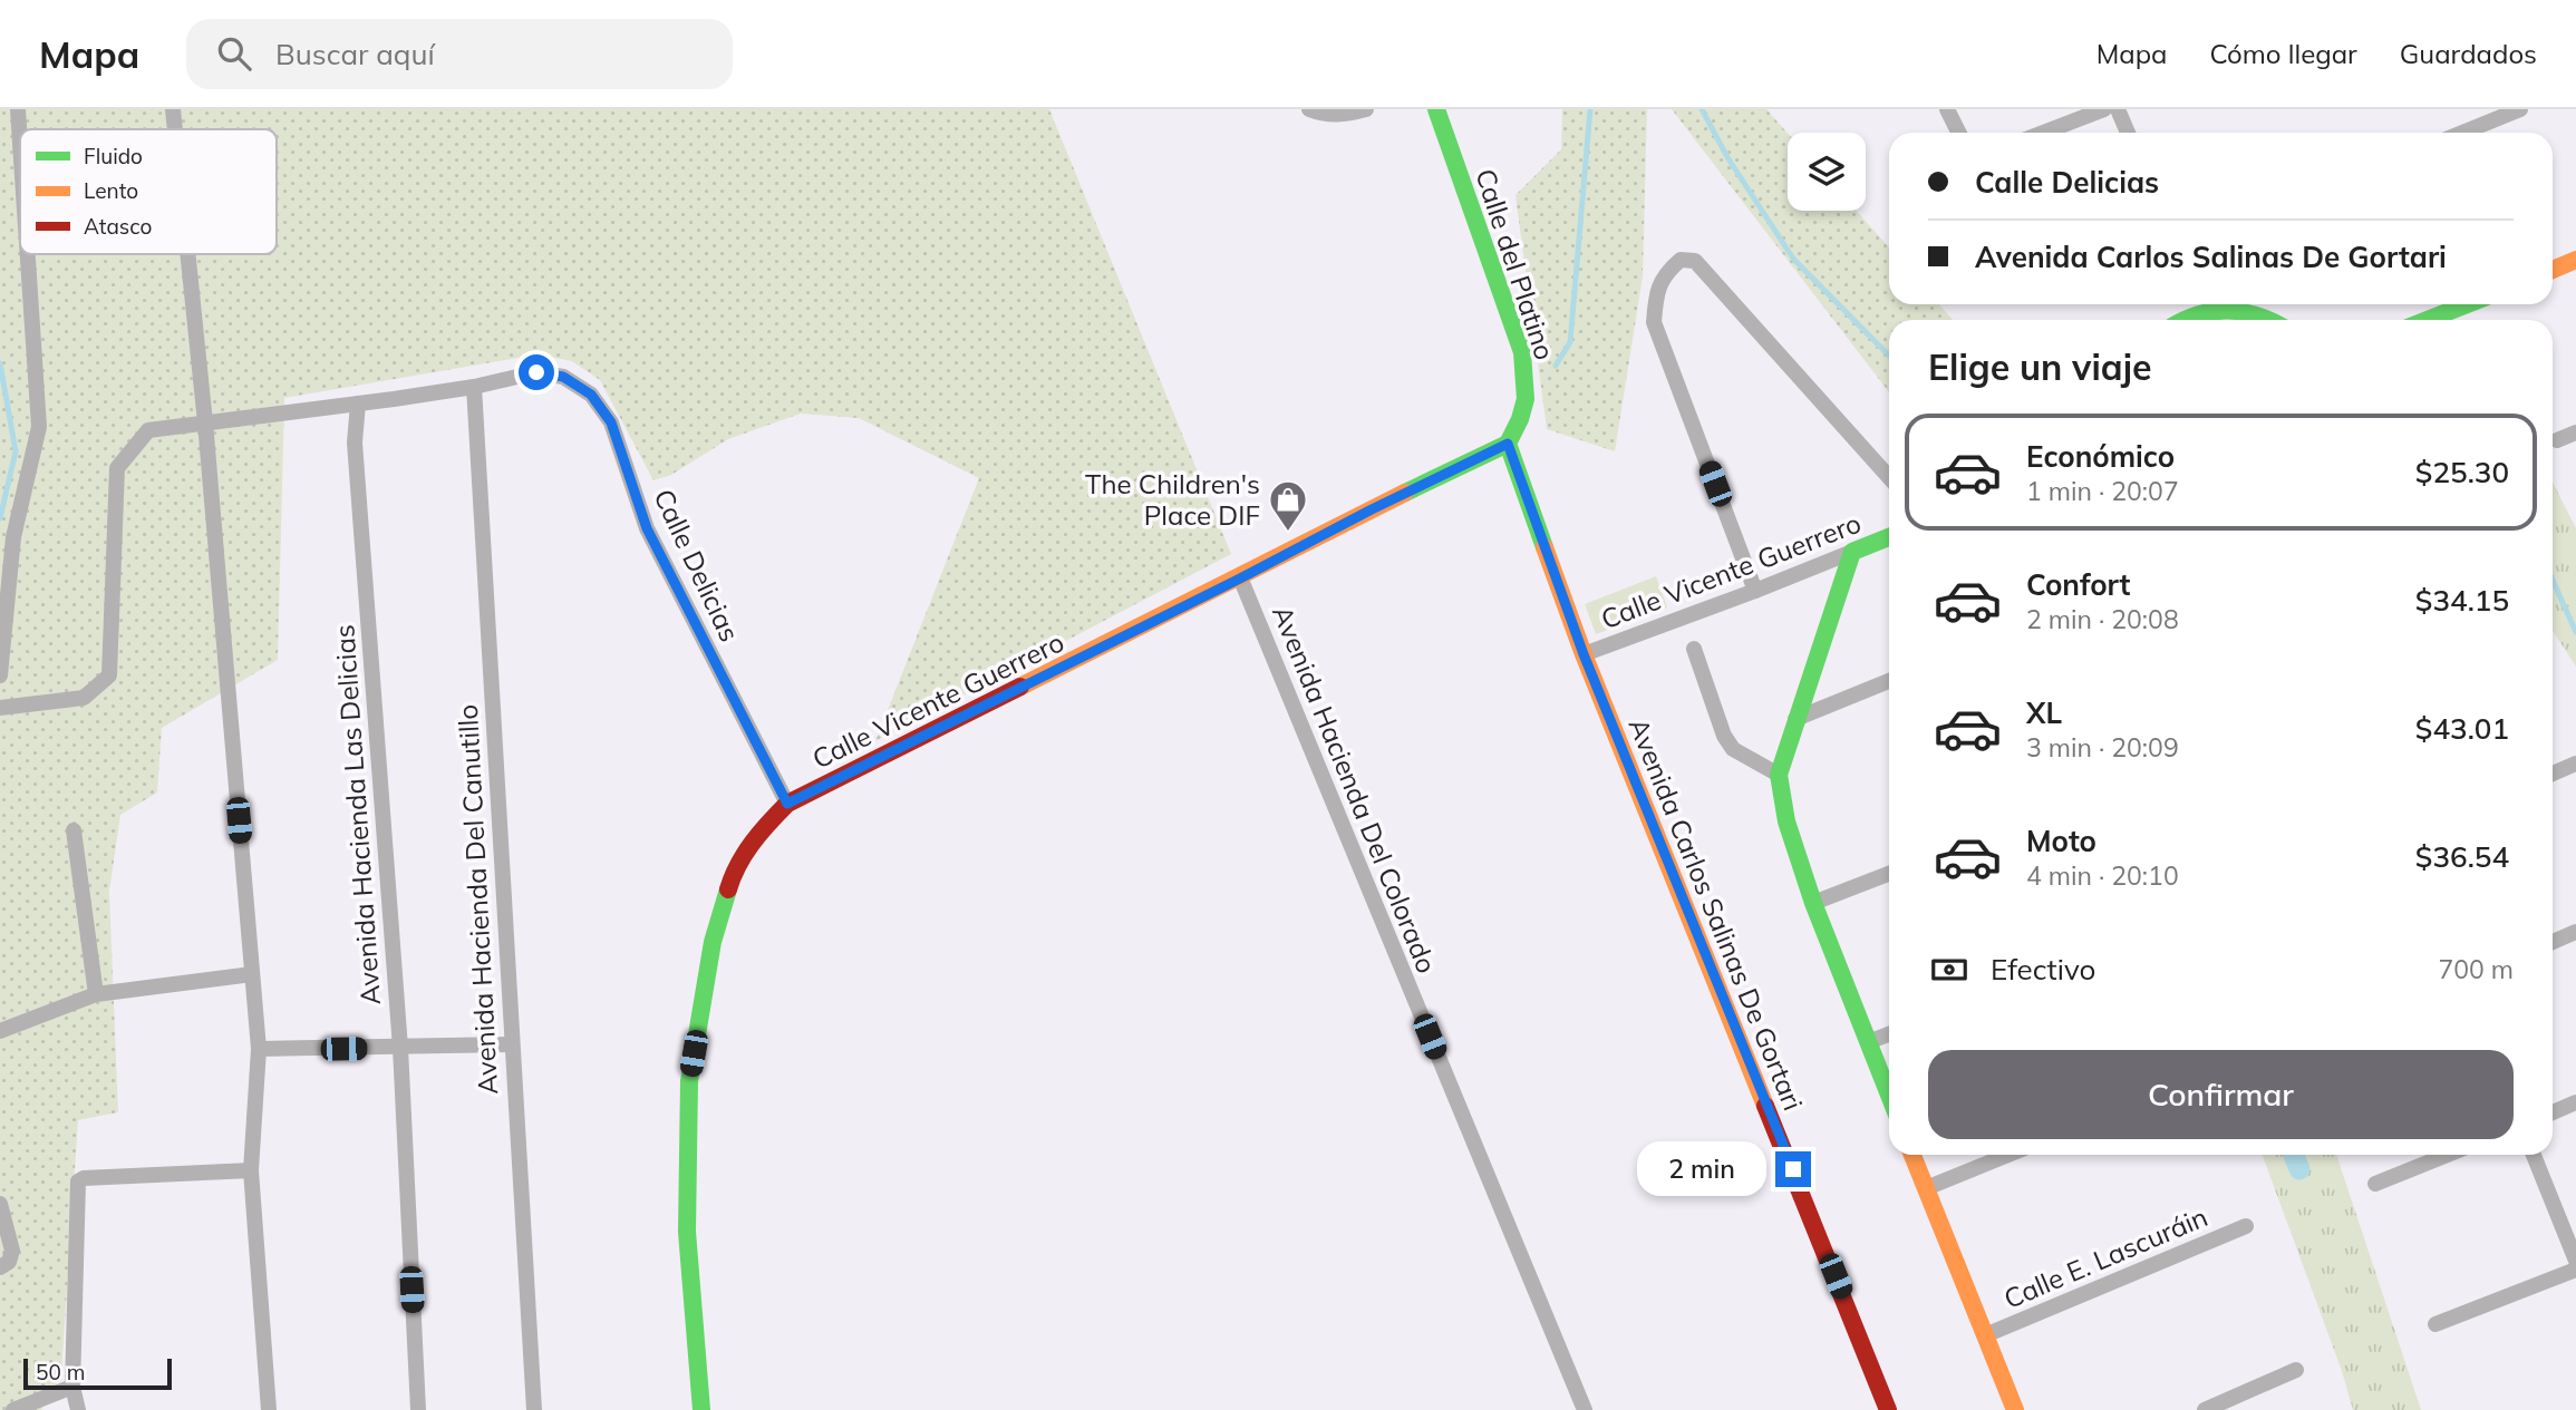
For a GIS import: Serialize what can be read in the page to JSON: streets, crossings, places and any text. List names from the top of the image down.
{
  "streets": {
    "street": [
      "Calle del Platino",
      "Calle Delicias",
      "Calle Vicente Guerrero",
      "Avenida Hacienda Del Colorado",
      "Avenida Hacienda Las Delicias",
      "Avenida Hacienda Del Canutillo",
      "Avenida Carlos Salinas De Gortari",
      "Calle E. Lascuráin"
    ]
  },
  "crossings": [
    ["Calle del Platino", "Calle Vicente Guerrero"],
    ["Calle Delicias", "Calle Vicente Guerrero"],
    ["Calle Delicias", "Avenida Hacienda Las Delicias"],
    ["Calle Delicias", "Avenida Hacienda Del Canutillo"],
    ["Calle Vicente Guerrero", "Avenida Hacienda Del Colorado"],
    ["Calle Vicente Guerrero", "Avenida Carlos Salinas De Gortari"]
  ],
  "places": {
    "shop": ["The Children's Place DIF"]
  },
  "legend": ["Fluido", "Lento", "Atasco"],
  "scale_bar": "50 m",
  "page": {
    "header": "Mapa",
    "search": "Buscar aquí",
    "nav": ["Mapa", "Cómo llegar", "Guardados"],
    "banner": ["Calle Delicias", "Avenida Carlos Salinas De Gortari"],
    "heading": "Elige un viaje",
    "list": [
      {
        "name": "Económico",
        "note": "1 min · 20:07",
        "value": "$25.30"
      },
      {
        "name": "Confort",
        "note": "2 min · 20:08",
        "value": "$34.15"
      },
      {
        "name": "XL",
        "note": "3 min · 20:09",
        "value": "$43.01"
      },
      {
        "name": "Moto",
        "note": "4 min · 20:10",
        "value": "$36.54"
      }
    ],
    "pay": ["Efectivo", "700 m"],
    "buttons": "Confirmar",
    "bubble": "2 min",
    "scale": "50 m"
  }
}
